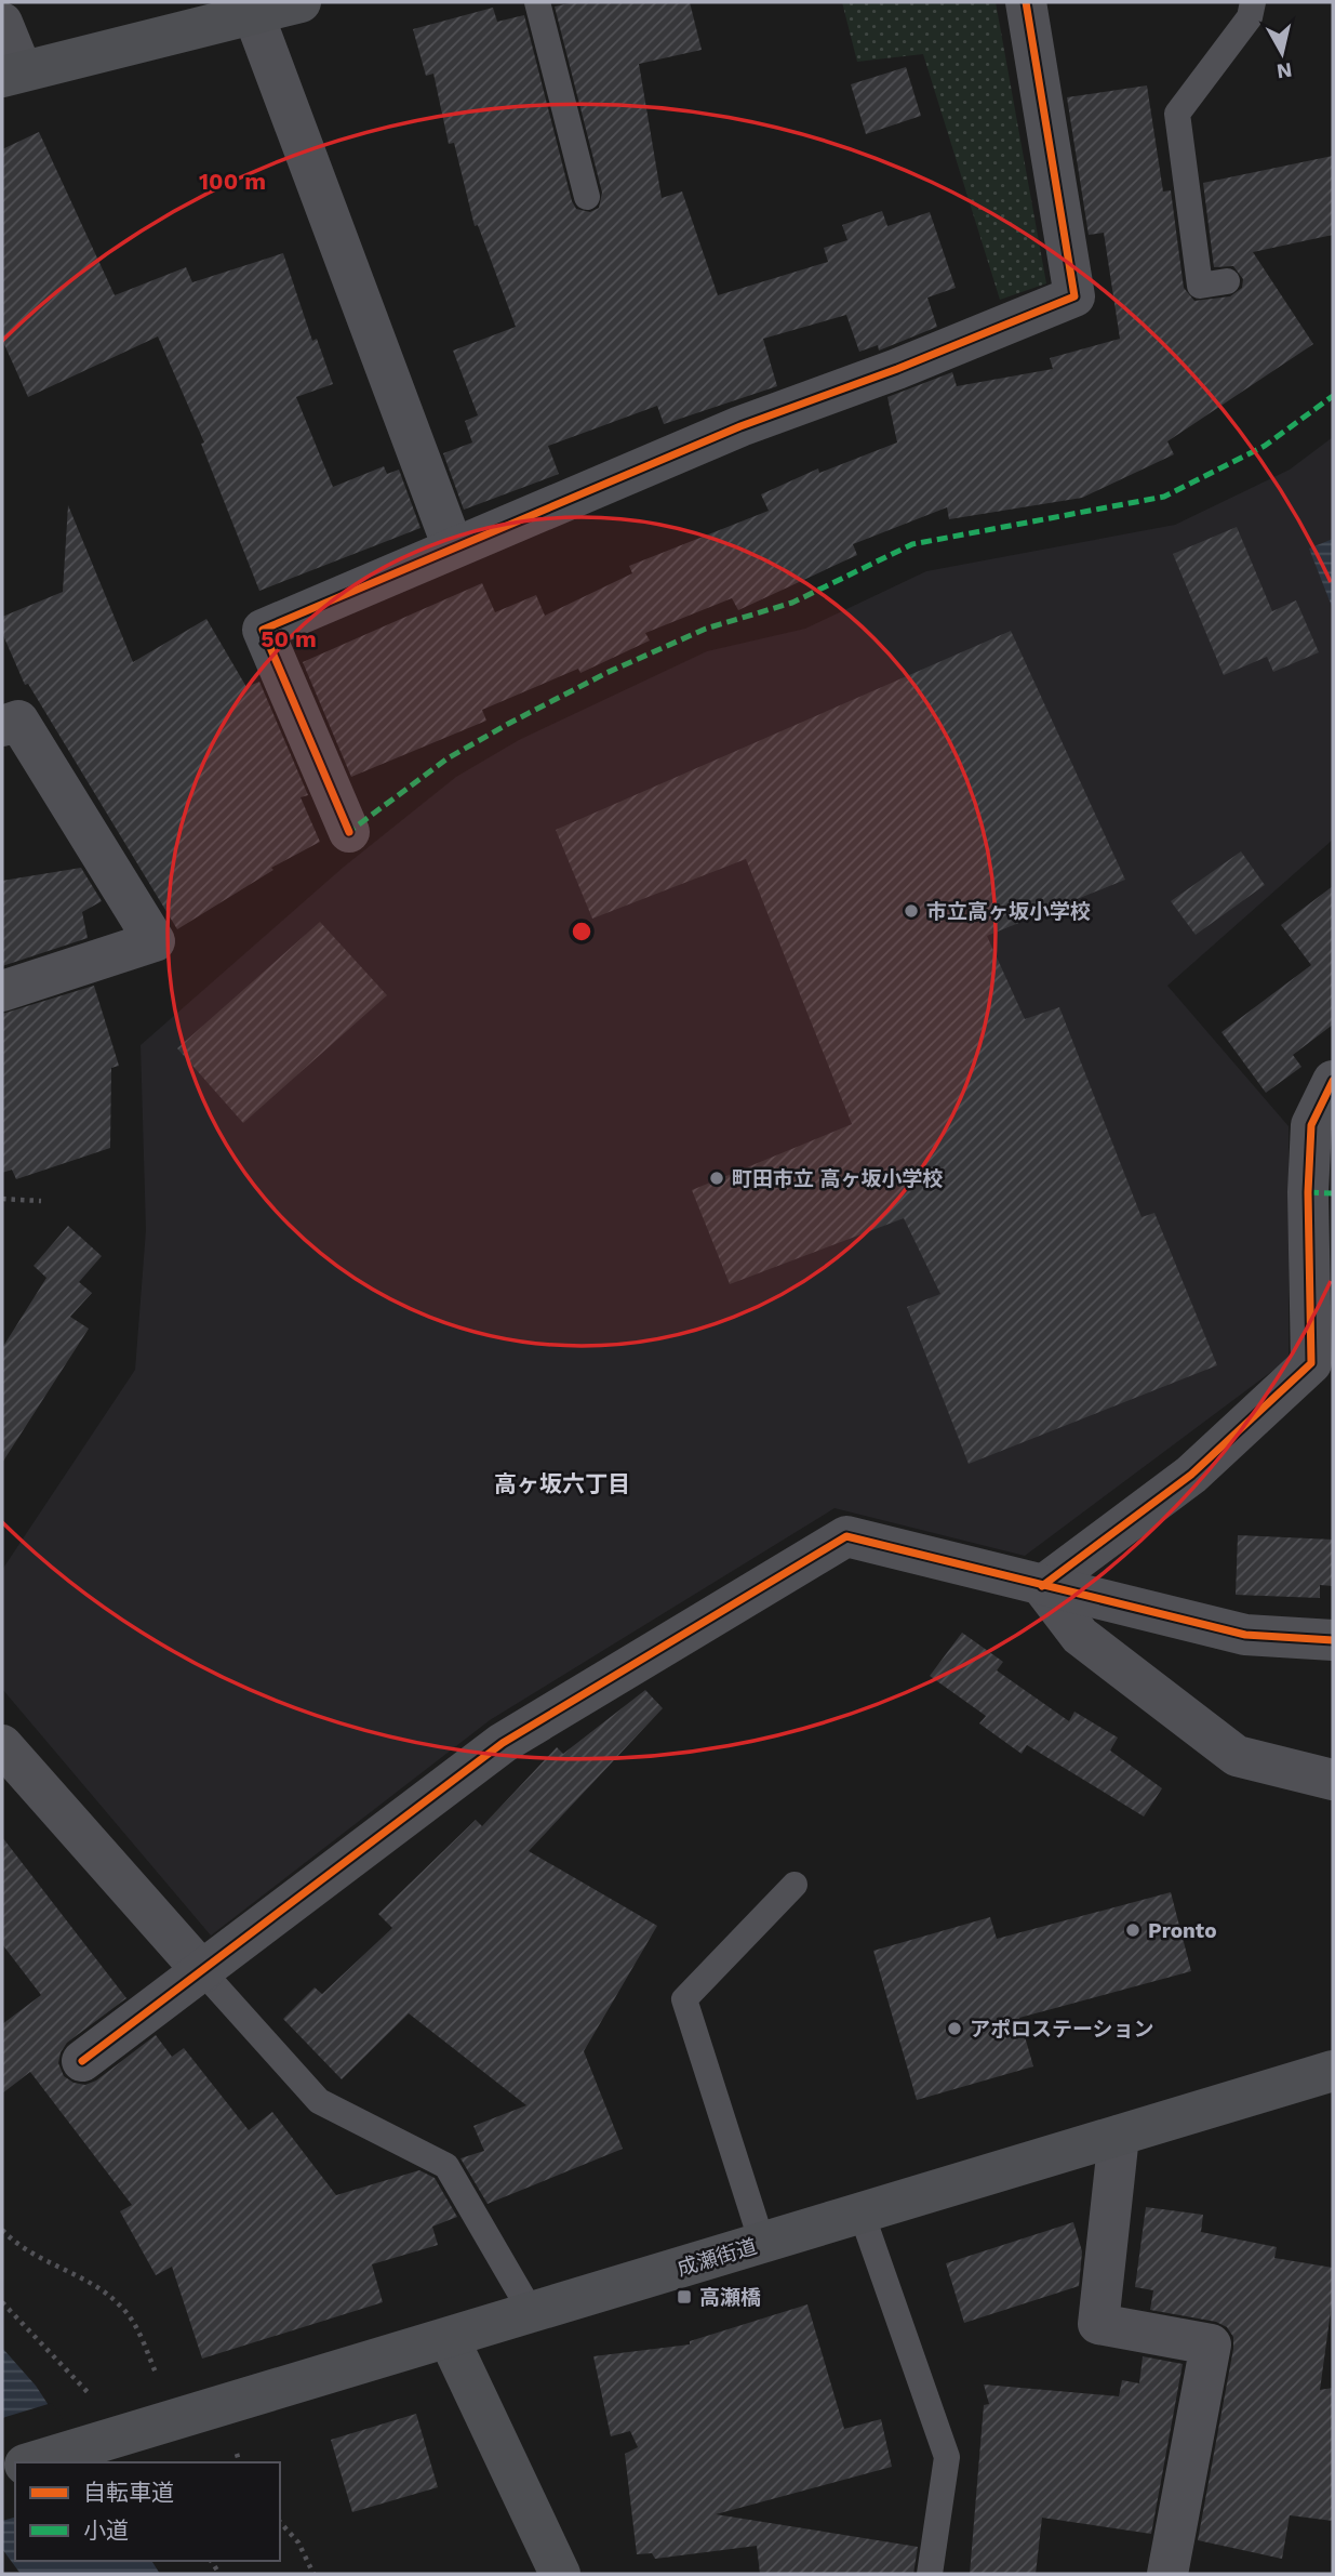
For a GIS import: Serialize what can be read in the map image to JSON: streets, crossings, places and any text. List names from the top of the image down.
{
  "streets": {
    "main road": ["成瀬街道"]
  },
  "districts": ["高ヶ坂六丁目"],
  "places": {
    "other": [
      "市立高ヶ坂小学校",
      "町田市立 高ヶ坂小学校",
      "Pronto",
      "アポロステーション"
    ],
    "transit": ["高瀬橋"]
  },
  "legend": ["自転車道", "小道"],
  "north": "bottom",
  "rings": ["100 m", "50 m"]
}
